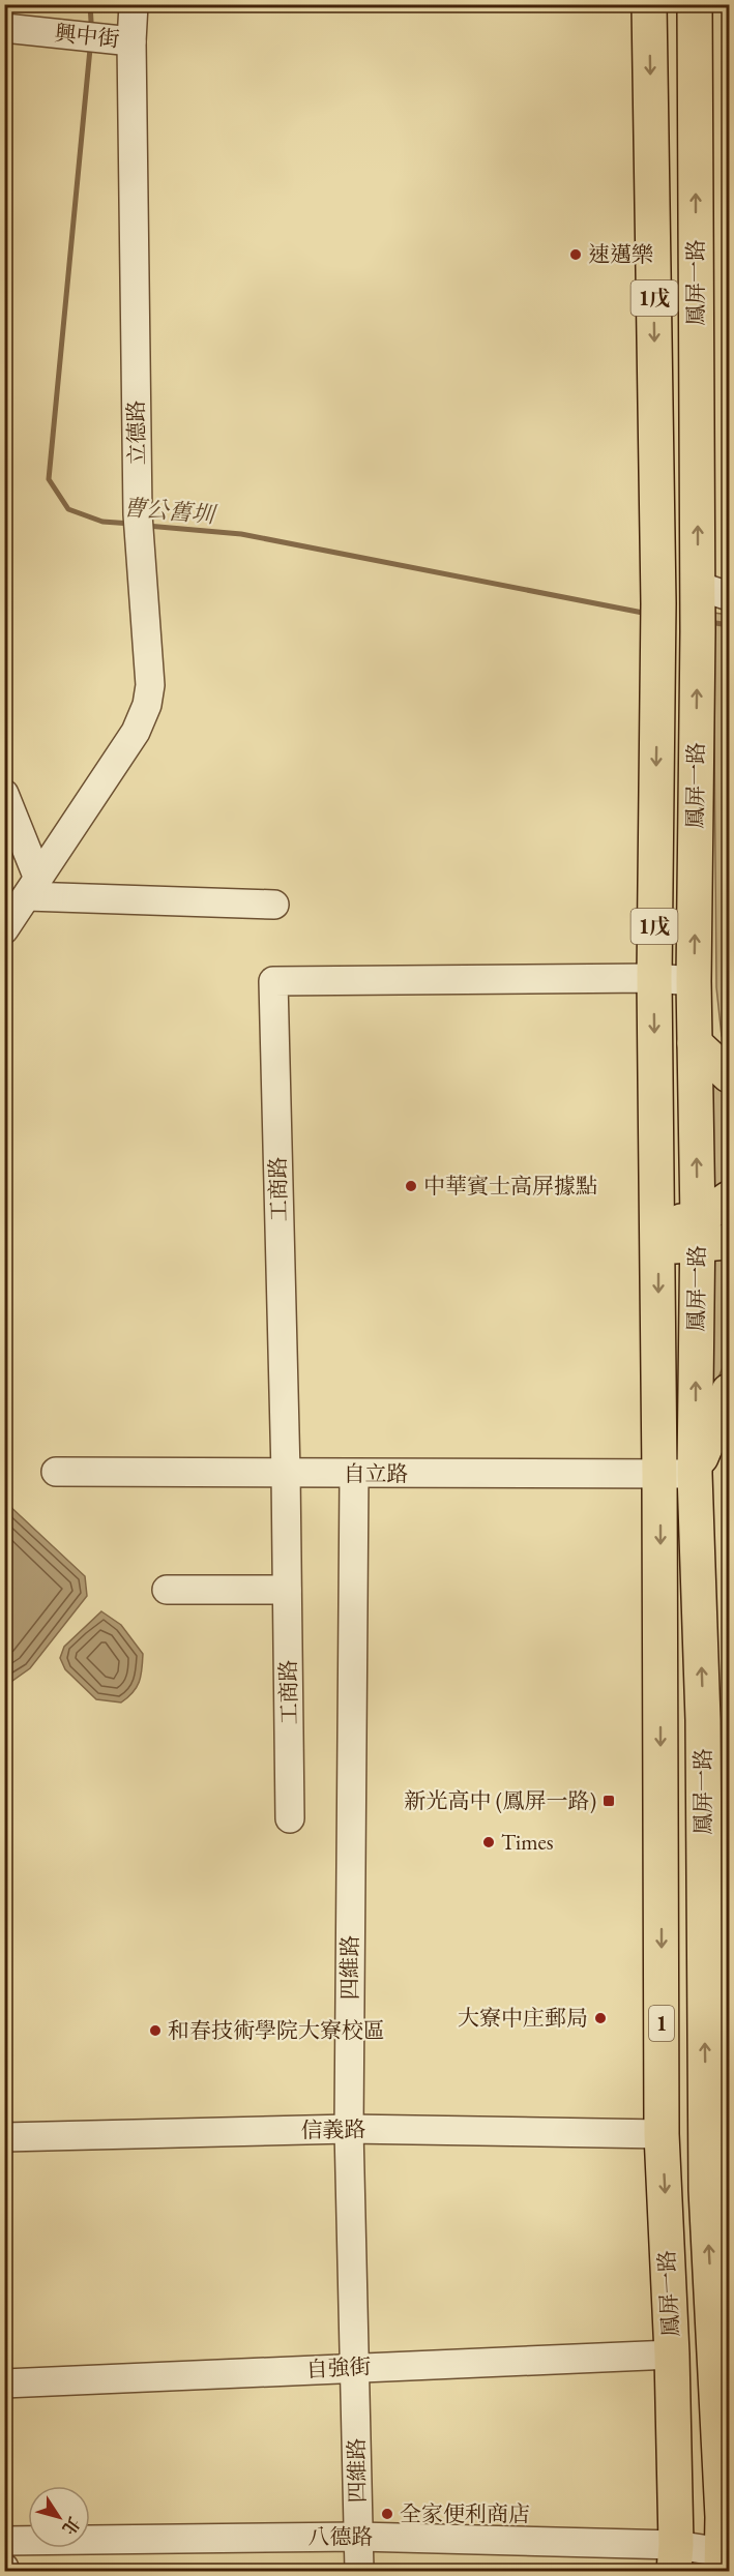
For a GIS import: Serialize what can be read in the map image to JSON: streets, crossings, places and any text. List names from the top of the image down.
{
  "streets": {
    "main road": ["鳳屏一路", "1戊", "1"],
    "street": [
      "興中街",
      "立德路",
      "工商路",
      "自立路",
      "四維路",
      "信義路",
      "自強街",
      "八德路"
    ]
  },
  "crossings": [
    ["興中街", "立德路"],
    ["鳳屏一路", "工商路"],
    ["鳳屏一路", "自立路"],
    ["鳳屏一路", "1"],
    ["鳳屏一路", "信義路"],
    ["鳳屏一路", "自強街"],
    ["鳳屏一路", "八德路"],
    ["工商路", "自立路"],
    ["自立路", "四維路"],
    ["自立路", "1"],
    ["四維路", "信義路"],
    ["四維路", "自強街"],
    ["四維路", "八德路"]
  ],
  "water": ["曹公舊圳"],
  "places": {
    "other": [
      "速邁樂",
      "中華賓士高屏據點",
      "Times",
      "大寮中庄郵局",
      "和春技術學院大寮校區",
      "全家便利商店"
    ],
    "transit": ["新光高中 (鳳屏一路)"]
  },
  "north": "bottom right"
}
